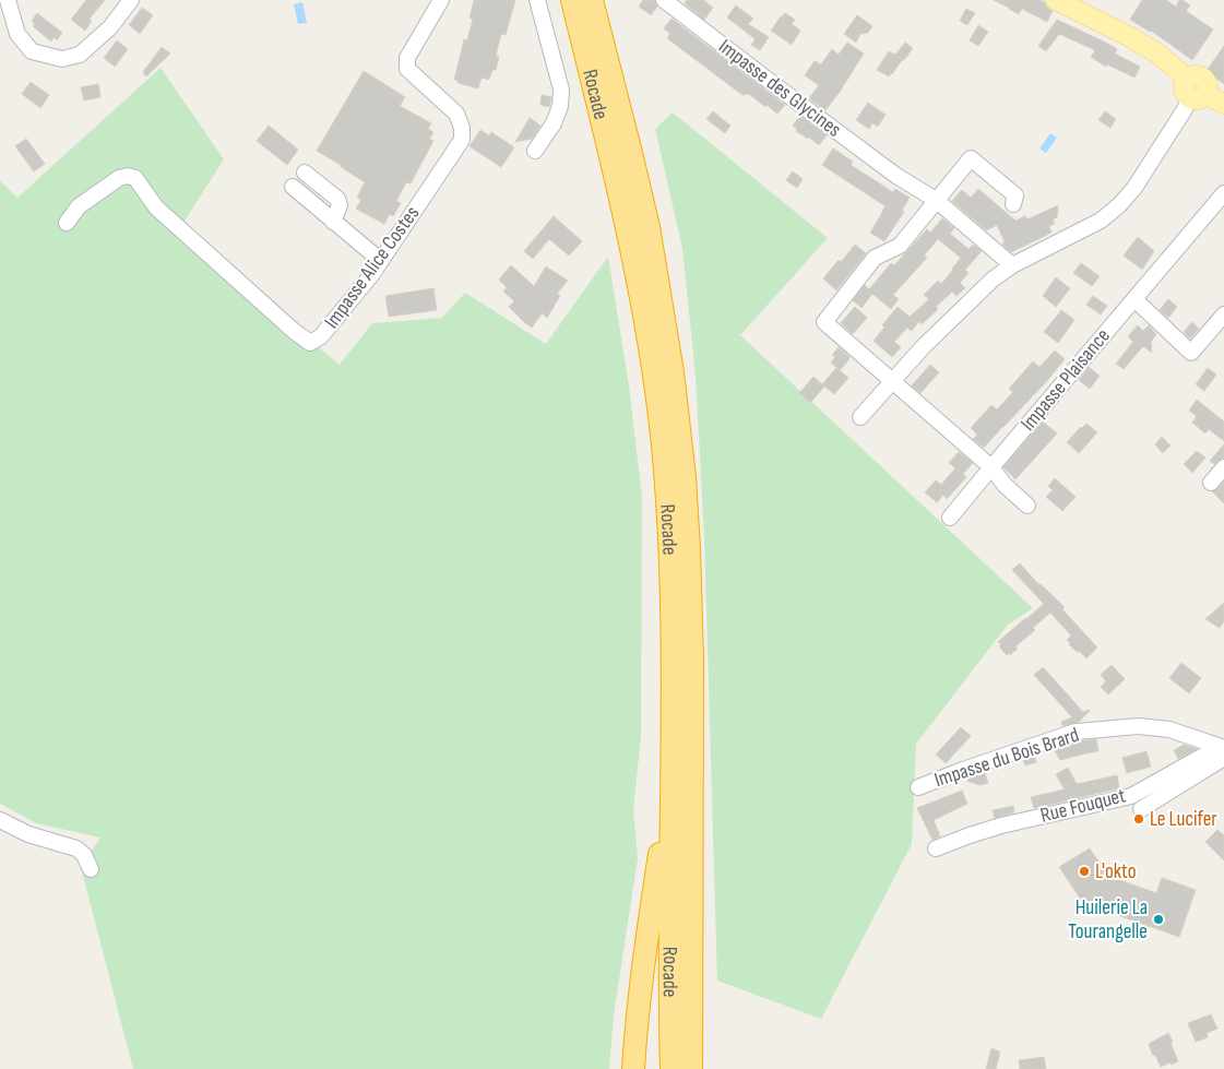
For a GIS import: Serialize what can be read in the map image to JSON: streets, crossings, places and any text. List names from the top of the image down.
{
  "streets": {
    "highway": ["Rocade"],
    "street": [
      "Impasse des Glycines",
      "Impasse Alice Costes",
      "Impasse Plaisance",
      "Impasse du Bois Brard",
      "Rue Fouquet"
    ]
  },
  "crossings": [
    ["Impasse du Bois Brard", "Rue Fouquet"]
  ],
  "places": ["Le Lucifer", "L'okto", "Huilerie La Tourangelle"]
}
